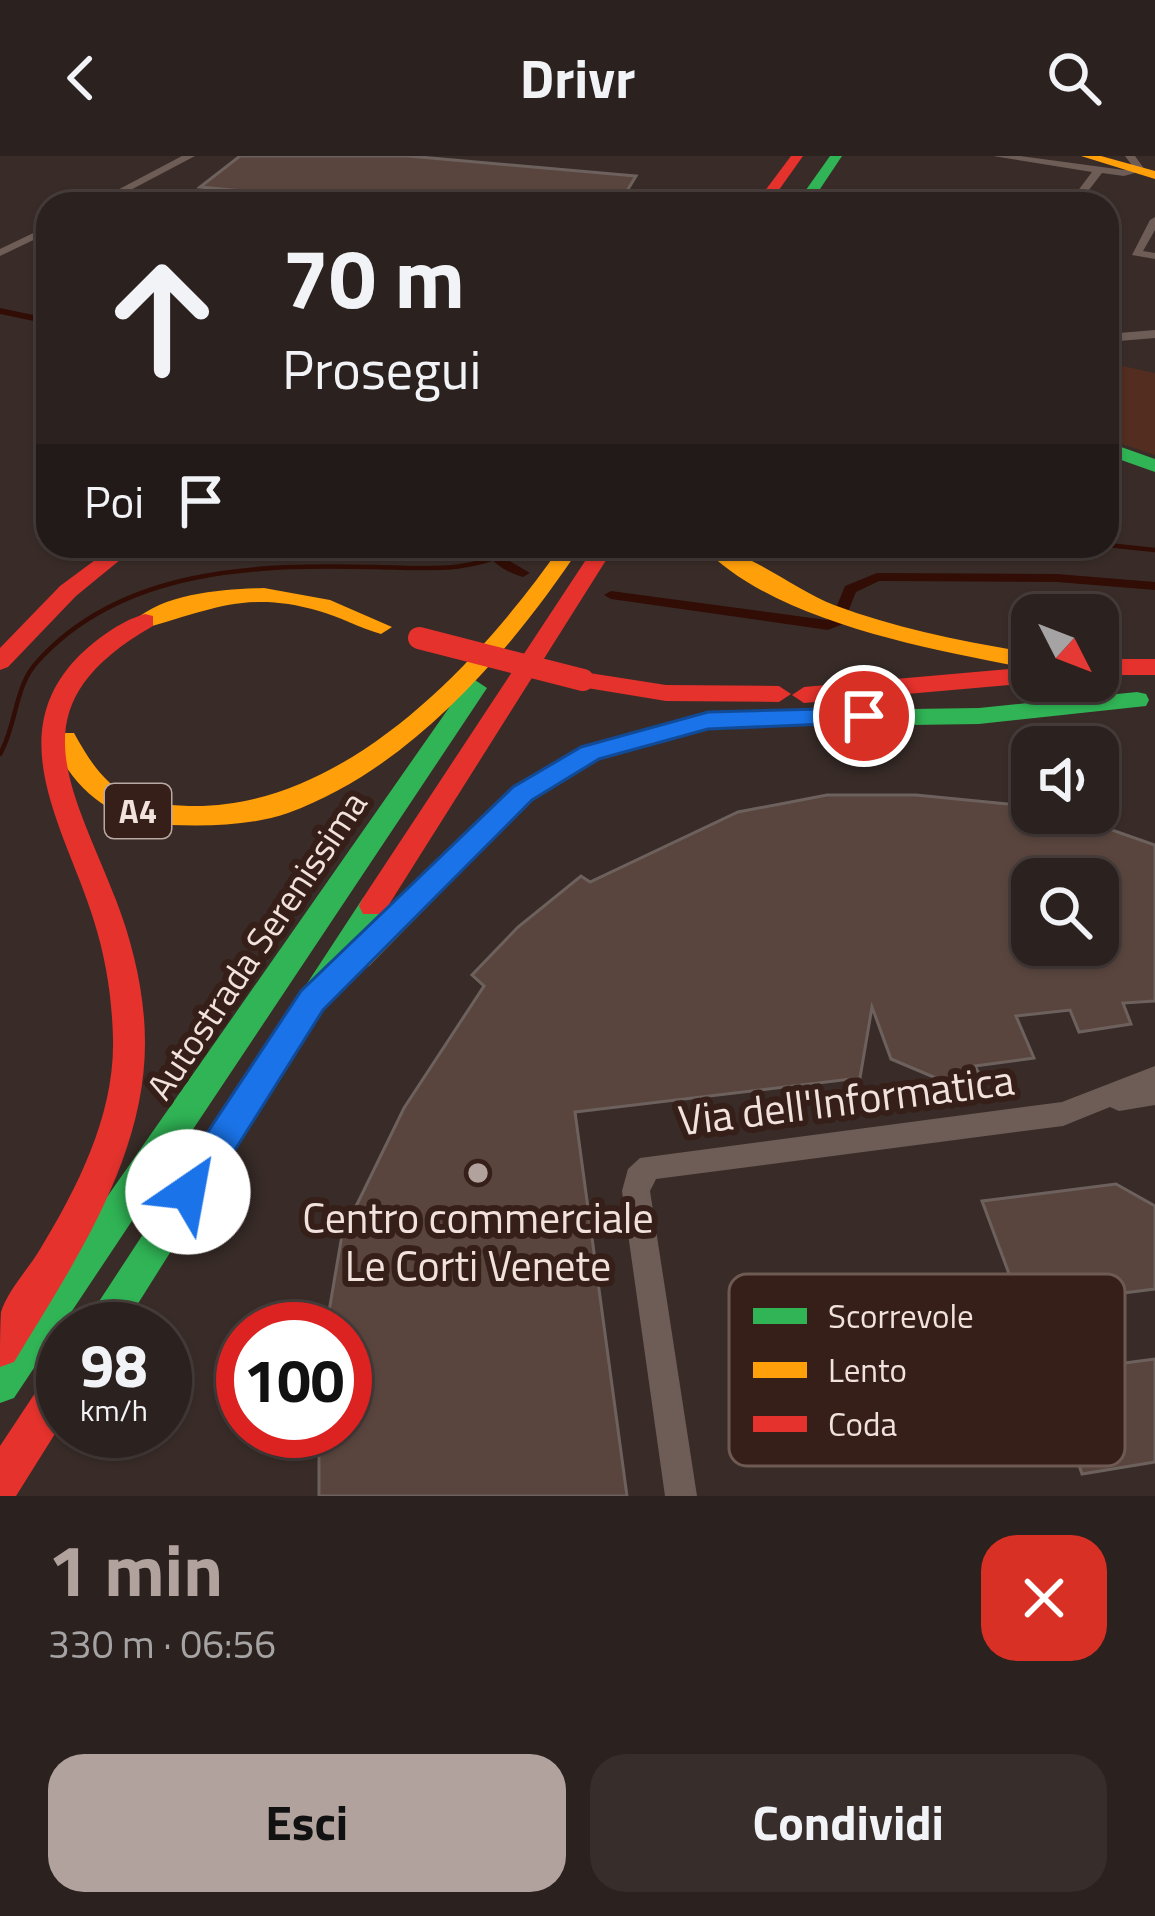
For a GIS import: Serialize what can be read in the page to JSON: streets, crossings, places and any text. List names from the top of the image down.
{
  "streets": {
    "main road": ["A4", "Autostrada Serenissima"],
    "street": ["Via dell'Informatica"]
  },
  "crossings": [
    ["A4", "Autostrada Serenissima"]
  ],
  "places": ["Centro commerciale Le Corti Venete"],
  "legend": ["Scorrevole", "Lento", "Coda"],
  "north": "bottom right",
  "page": {
    "header": "Drivr",
    "turn": ["70 m", "Prosegui"],
    "then": "Poi",
    "speed": "98 km/h",
    "limit": "100",
    "heading": ["1 min", "330 m · 06:56"],
    "buttons": ["Esci", "Condividi"]
  }
}
